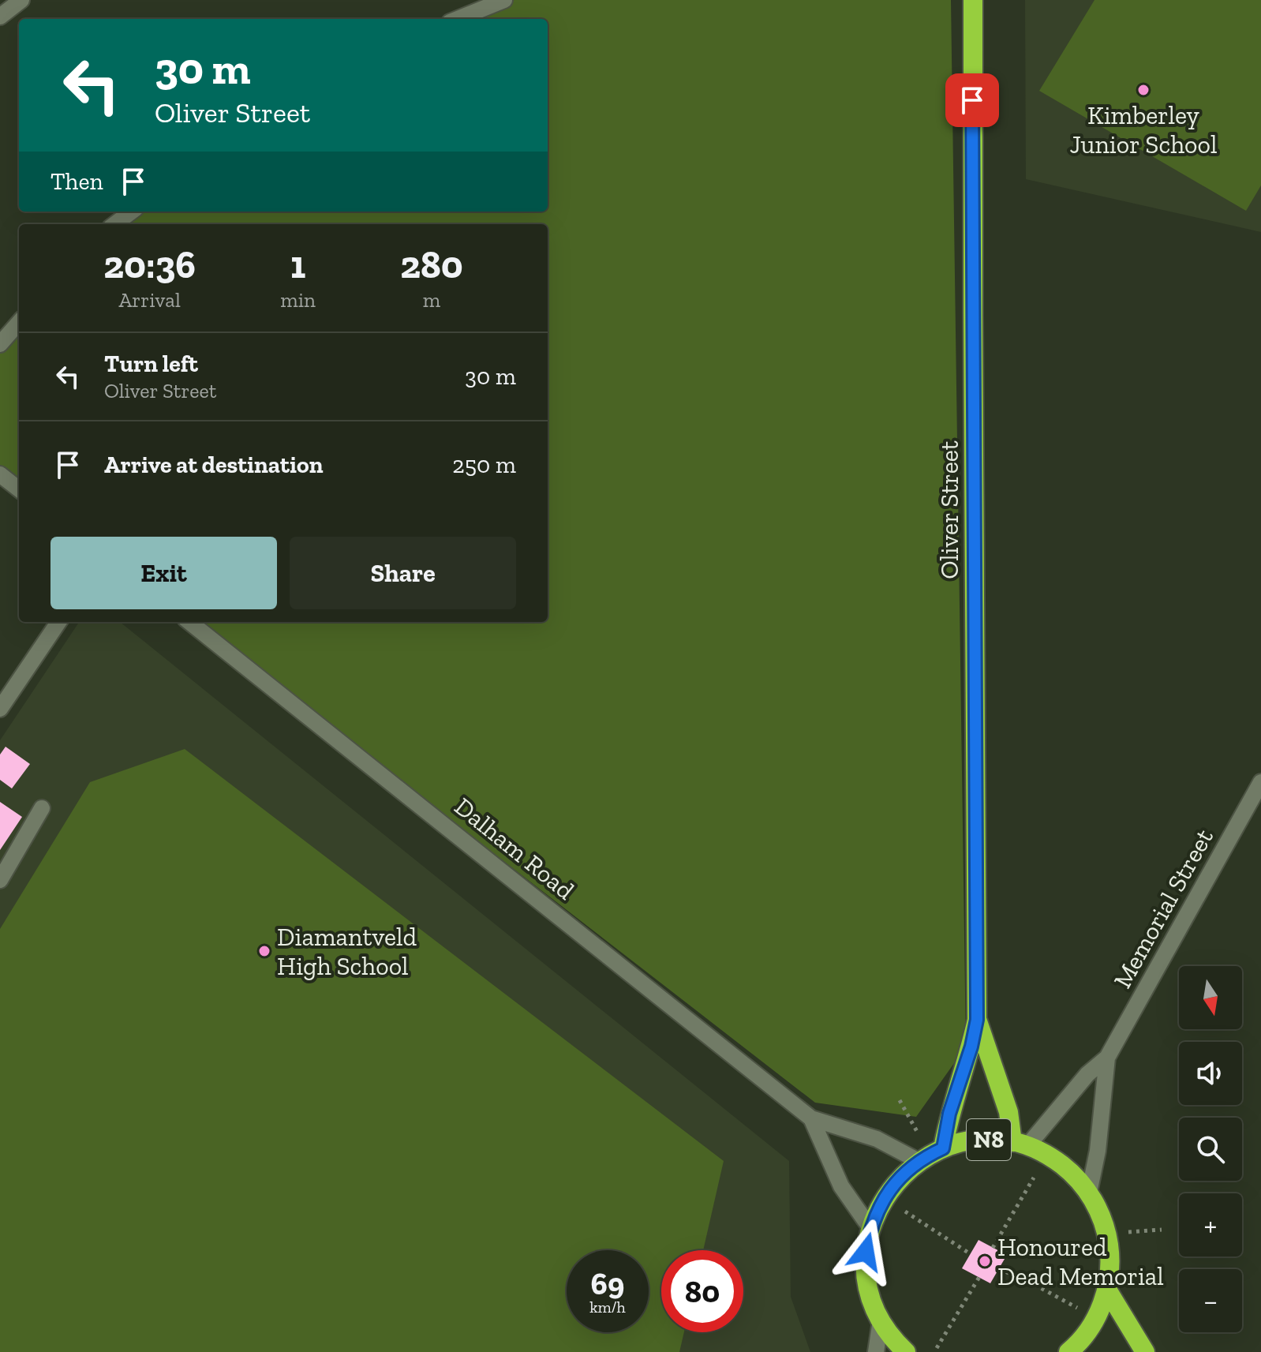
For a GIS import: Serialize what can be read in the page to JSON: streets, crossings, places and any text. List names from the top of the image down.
{
  "streets": {
    "highway": ["Oliver Street", "N8"],
    "street": ["Dalham Road", "Memorial Street"]
  },
  "crossings": [
    ["Oliver Street", "Memorial Street"],
    ["Oliver Street", "N8"],
    ["Dalham Road", "N8"],
    ["Memorial Street", "N8"]
  ],
  "places": ["Kimberley Junior School", "Diamantveld High School", "Honoured Dead Memorial"],
  "north": "bottom",
  "page": {
    "turn": ["30 m", "Oliver Street"],
    "then": "Then",
    "eta": [
      "20:36",
      "Arrival",
      "1",
      "min",
      "280",
      "m"
    ],
    "list": [
      {
        "name": "Turn left",
        "note": "Oliver Street",
        "value": "30 m"
      },
      {
        "name": "Arrive at destination",
        "value": "250 m"
      }
    ],
    "buttons": ["Exit", "Share"],
    "map_buttons": ["+", "−"],
    "speed": "69 km/h",
    "limit": "80"
  }
}
